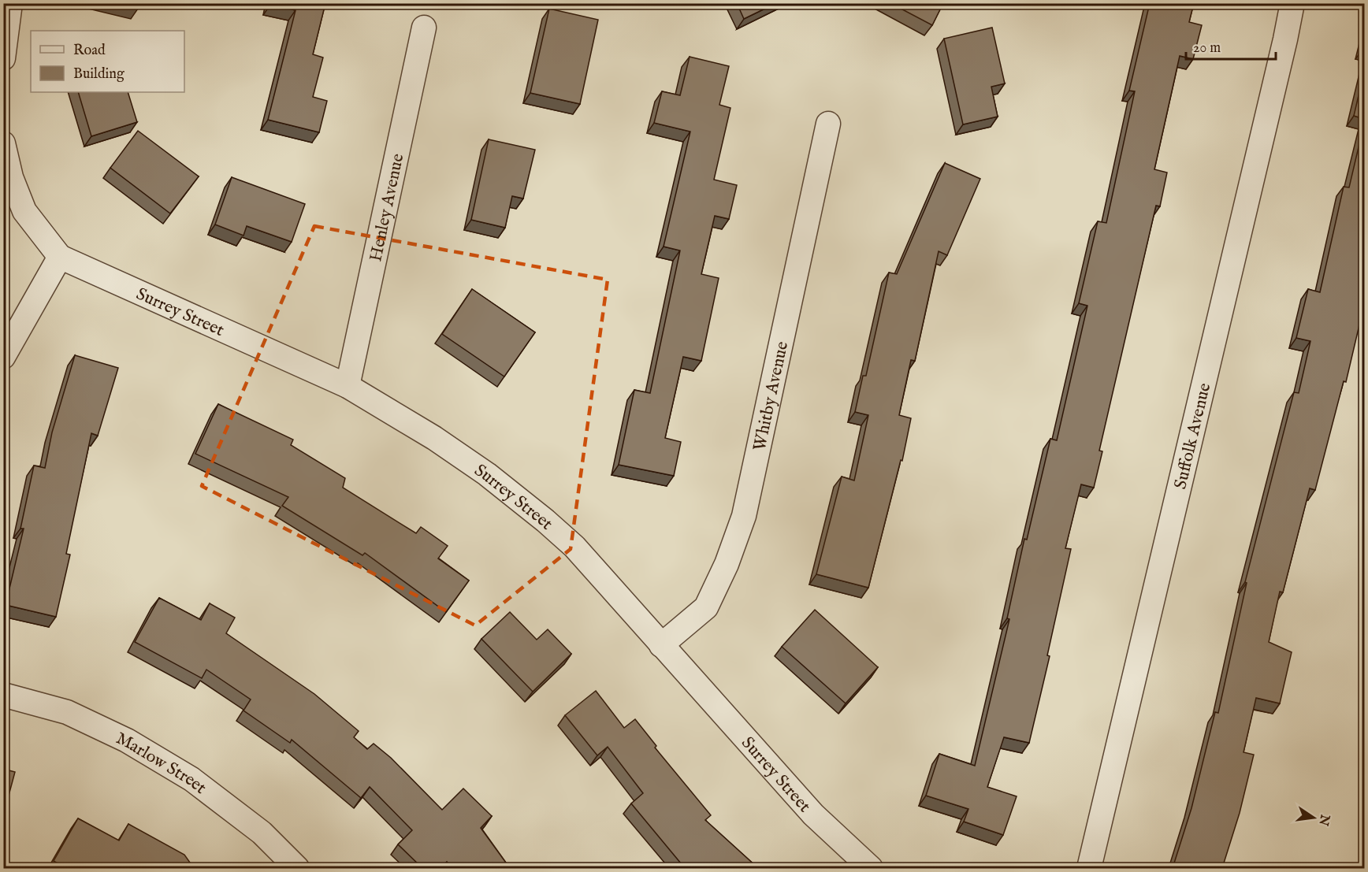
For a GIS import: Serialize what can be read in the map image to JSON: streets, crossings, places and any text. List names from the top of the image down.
{
  "streets": {
    "street": [
      "Henley Avenue",
      "Surrey Street",
      "Whitby Avenue",
      "Suffolk Avenue",
      "Marlow Street"
    ]
  },
  "crossings": [
    ["Henley Avenue", "Surrey Street"],
    ["Surrey Street", "Whitby Avenue"]
  ],
  "legend": ["Road", "Building"],
  "scale_bar": "20 m",
  "north": "right"
}
